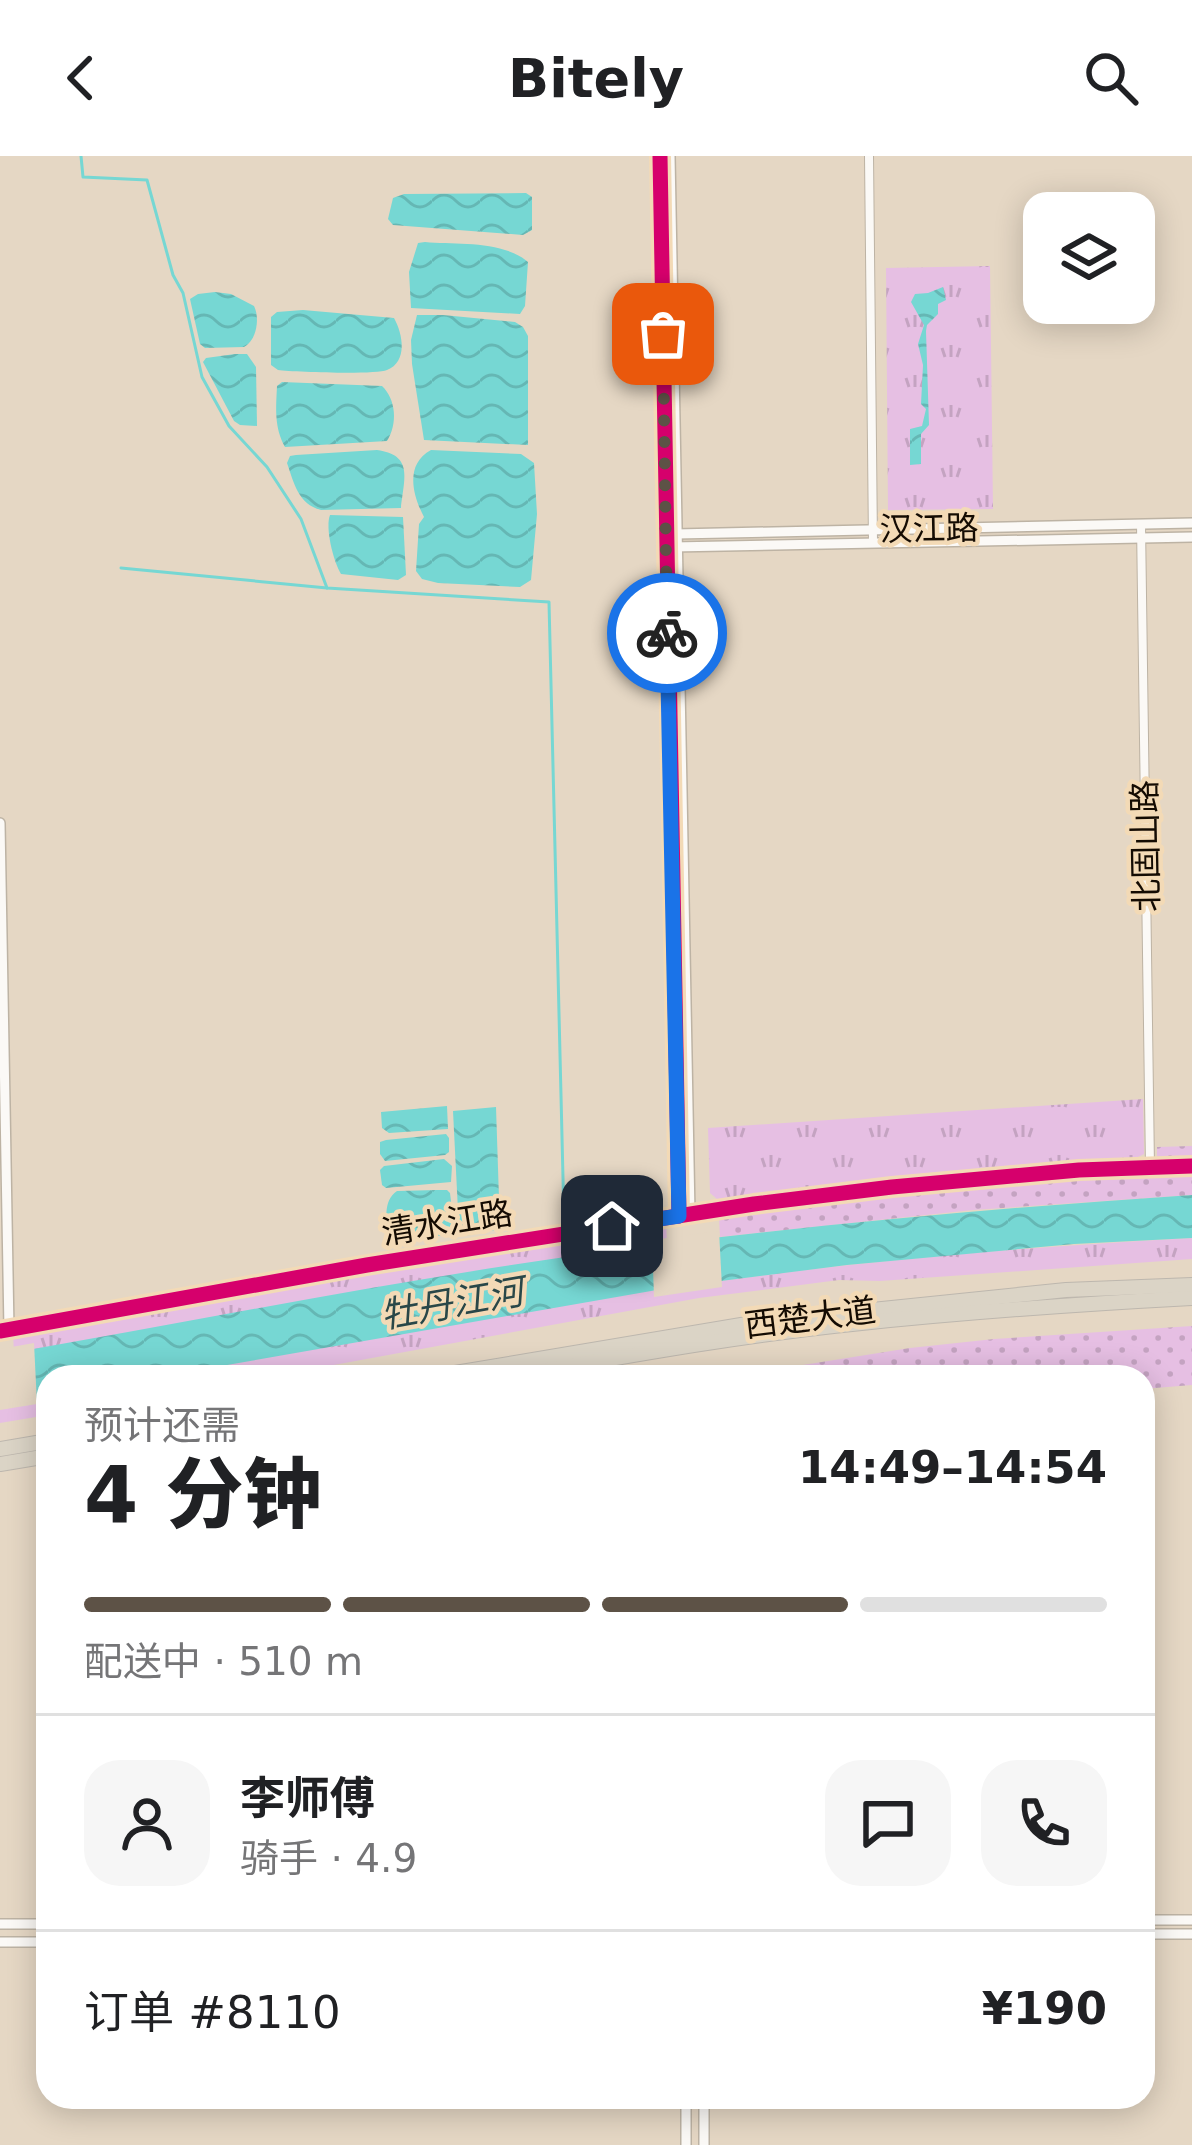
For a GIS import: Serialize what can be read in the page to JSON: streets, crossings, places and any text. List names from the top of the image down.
{
  "streets": {
    "highway": ["西楚大道"],
    "street": ["汉江路", "北固山路", "清水江路"]
  },
  "crossings": [
    ["汉江路", "北固山路"],
    ["北固山路", "清水江路"]
  ],
  "water": ["牡丹江河"],
  "page": {
    "header": "Bitely",
    "heading": ["4 分钟", "预计还需", "14:49–14:54"],
    "panel": [
      "李师傅",
      "骑手 · 4.9",
      "订单 #8110",
      "¥190"
    ],
    "bar": "配送中 · 510 m"
  }
}
